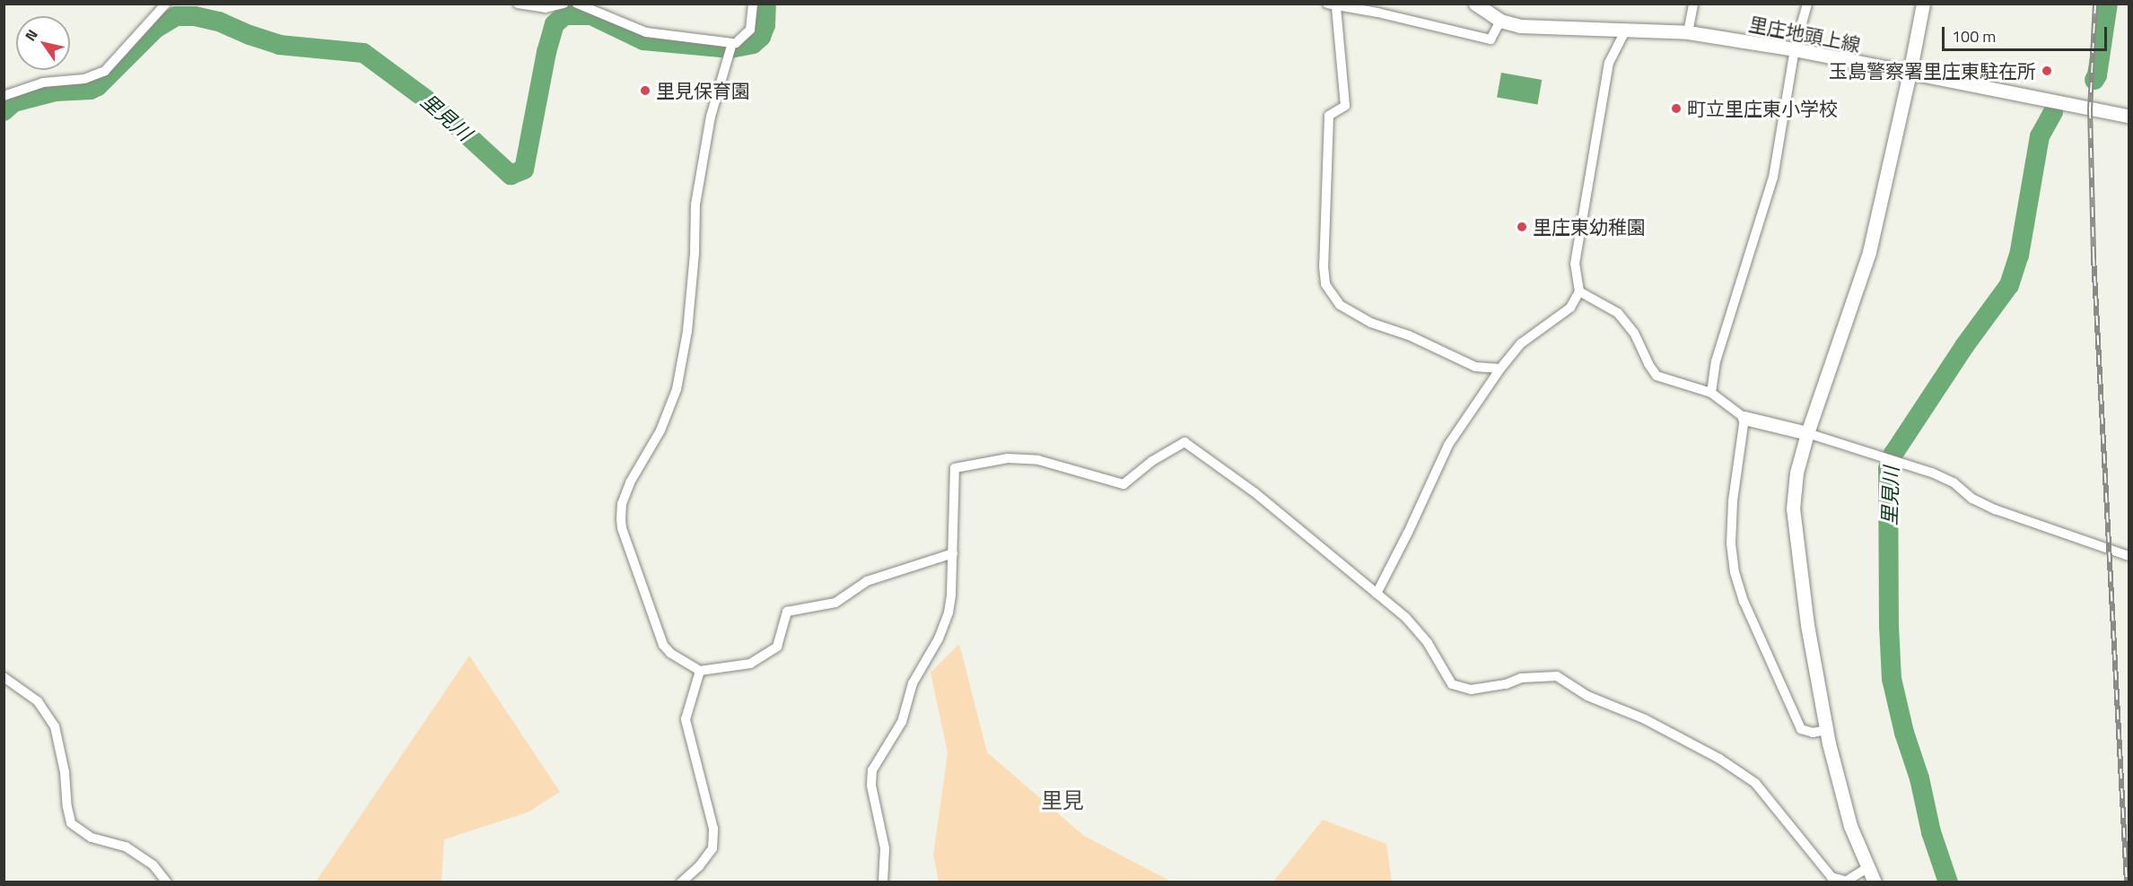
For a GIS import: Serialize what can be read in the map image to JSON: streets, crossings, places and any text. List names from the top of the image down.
{
  "streets": {
    "street": ["里庄地頭上線"]
  },
  "districts": ["里見"],
  "water": ["里見川"],
  "places": [
    "玉島警察署里庄東駐在所",
    "里見保育園",
    "町立里庄東小学校",
    "里庄東幼稚園"
  ],
  "scale_bar": "100 m",
  "north": "top left"
}
